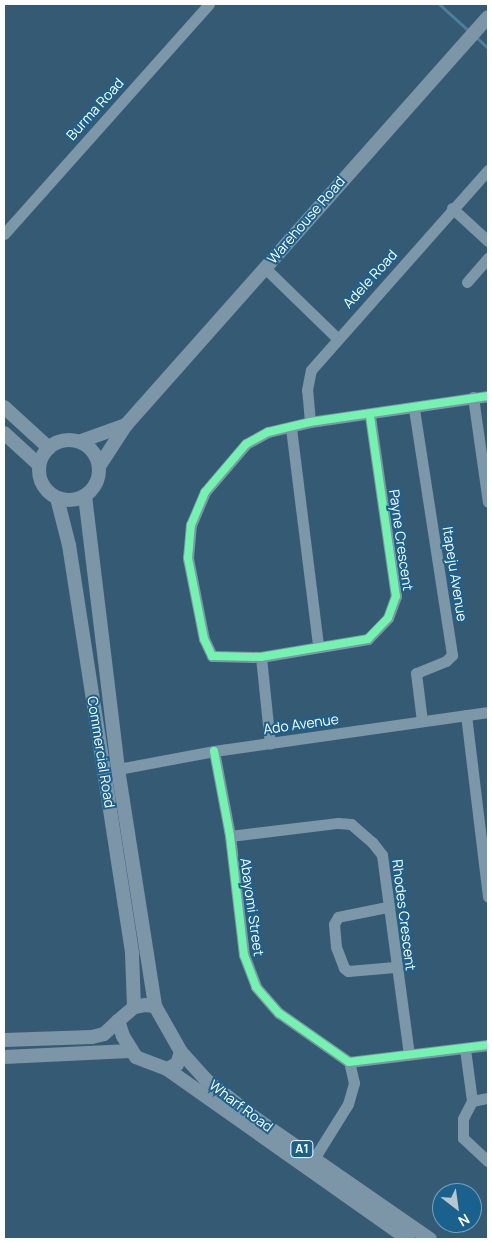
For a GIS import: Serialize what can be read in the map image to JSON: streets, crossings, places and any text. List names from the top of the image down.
{
  "streets": {
    "main road": [
      "Warehouse Road",
      "Commercial Road",
      "Wharf Road",
      "A1"
    ],
    "street": [
      "Burma Road",
      "Adele Road",
      "Payne Crescent",
      "Itapeju Avenue",
      "Ado Avenue",
      "Abayomi Street",
      "Rhodes Crescent"
    ]
  },
  "crossings": [
    ["Warehouse Road", "Commercial Road"],
    ["Itapeju Avenue", "Ado Avenue"],
    ["Ado Avenue", "Commercial Road"],
    ["Ado Avenue", "Abayomi Street"],
    ["Commercial Road", "Wharf Road"],
    ["Abayomi Street", "Rhodes Crescent"]
  ],
  "north": "bottom right"
}
